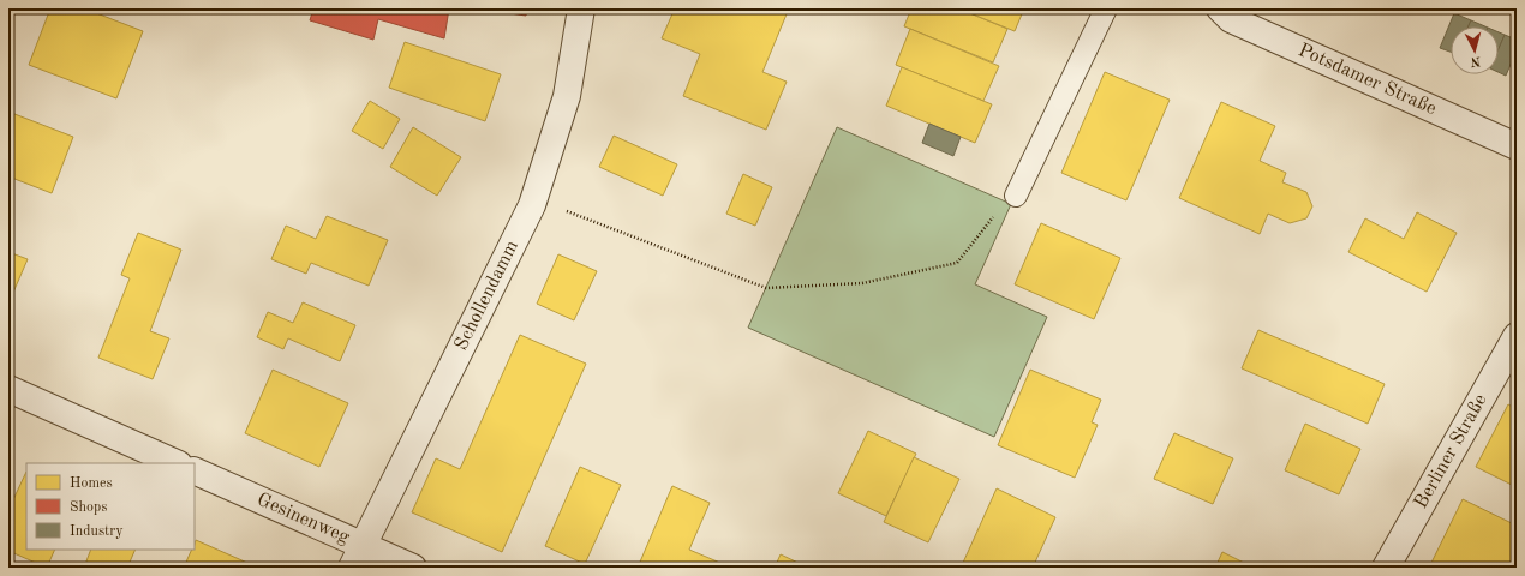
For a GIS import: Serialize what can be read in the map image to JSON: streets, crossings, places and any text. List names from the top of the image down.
{
  "streets": {
    "street": [
      "Potsdamer Straße",
      "Schollendamm",
      "Berliner Straße",
      "Gesinenweg"
    ]
  },
  "crossings": [
    ["Schollendamm", "Gesinenweg"]
  ],
  "legend": ["Homes", "Shops", "Industry"],
  "north": "bottom"
}
